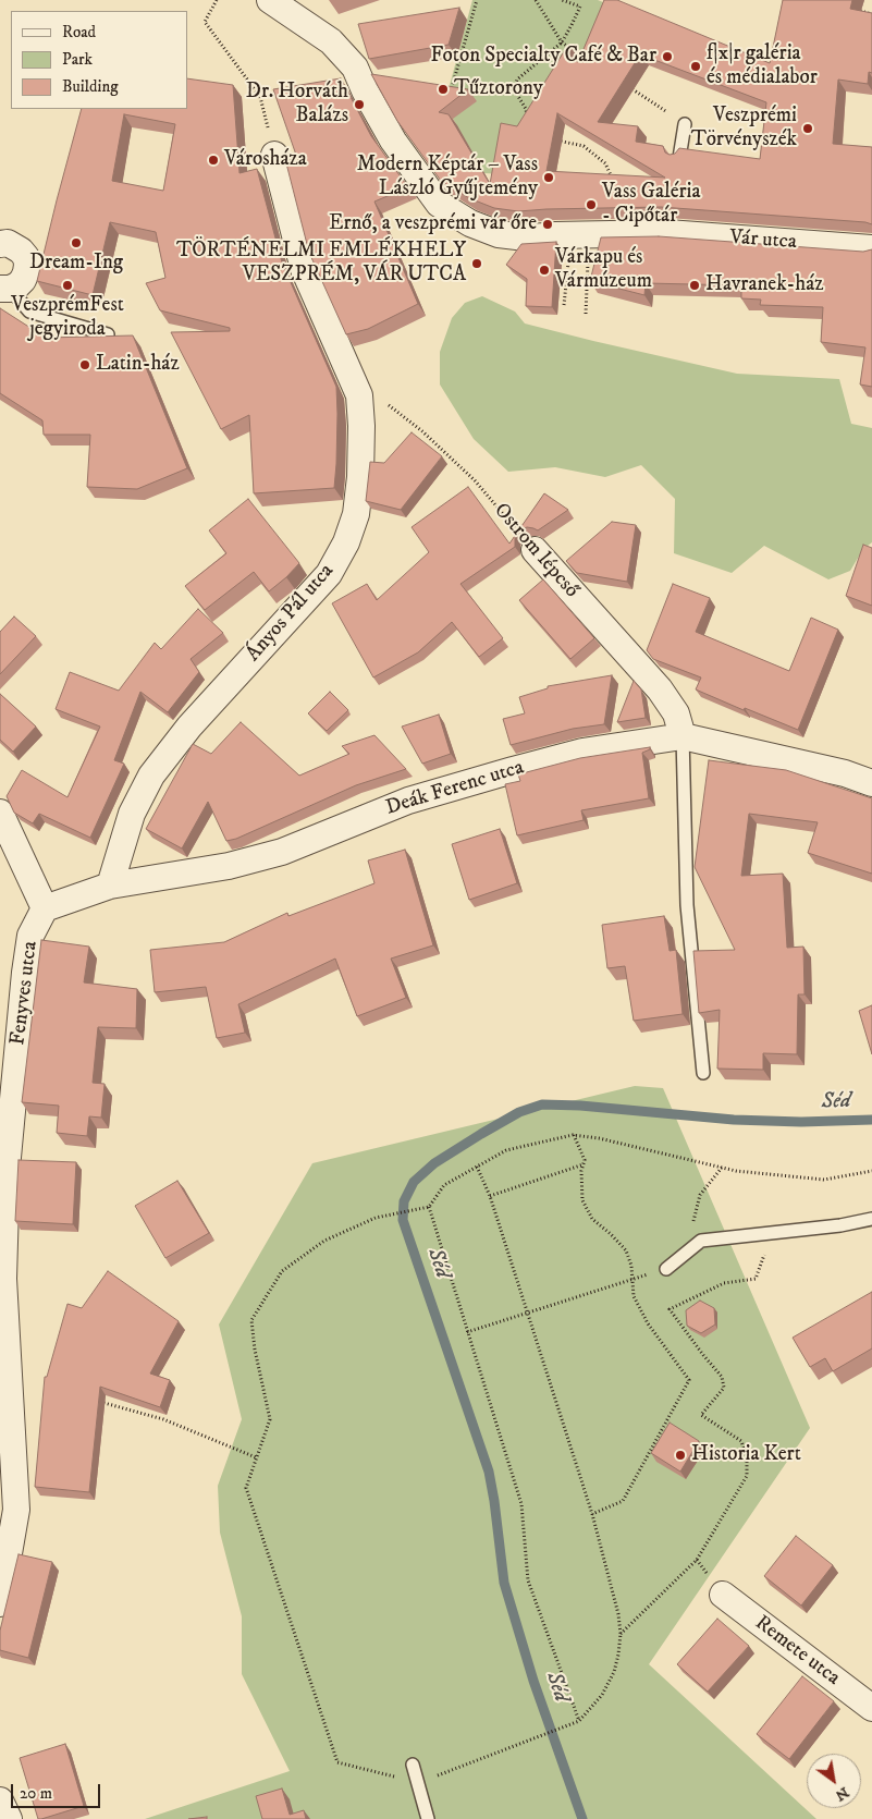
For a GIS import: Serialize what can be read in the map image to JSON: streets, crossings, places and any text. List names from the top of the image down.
{
  "streets": {
    "street": [
      "Vár utca",
      "Ostrom lépcső",
      "Ányos Pál utca",
      "Deák Ferenc utca",
      "Fenyves utca",
      "Remete utca"
    ]
  },
  "crossings": [
    ["Ostrom lépcső", "Ányos Pál utca"],
    ["Ostrom lépcső", "Deák Ferenc utca"],
    ["Ányos Pál utca", "Deák Ferenc utca"],
    ["Deák Ferenc utca", "Fenyves utca"]
  ],
  "water": ["Séd"],
  "places": [
    "Foton Specialty Café & Bar",
    "f|x|r galéria és médialabor",
    "Tűztorony",
    "Dr. Horváth Balázs",
    "Veszprémi Törvényszék",
    "Városháza",
    "Modern Képtár – Vass László Gyűjtemény",
    "Vass Galéria - Cipőtár",
    "Ernő, a veszprémi vár őre",
    "Dream-Ing",
    "TÖRTÉNELMI EMLÉKHELY VESZPRÉM, VÁR UTCA",
    "Várkapu és Vármúzeum",
    "VeszprémFest jegyiroda",
    "Havranek-ház",
    "Latin-ház",
    "Historia Kert"
  ],
  "legend": ["Road", "Park", "Building"],
  "scale_bar": "20 m",
  "north": "bottom right"
}
